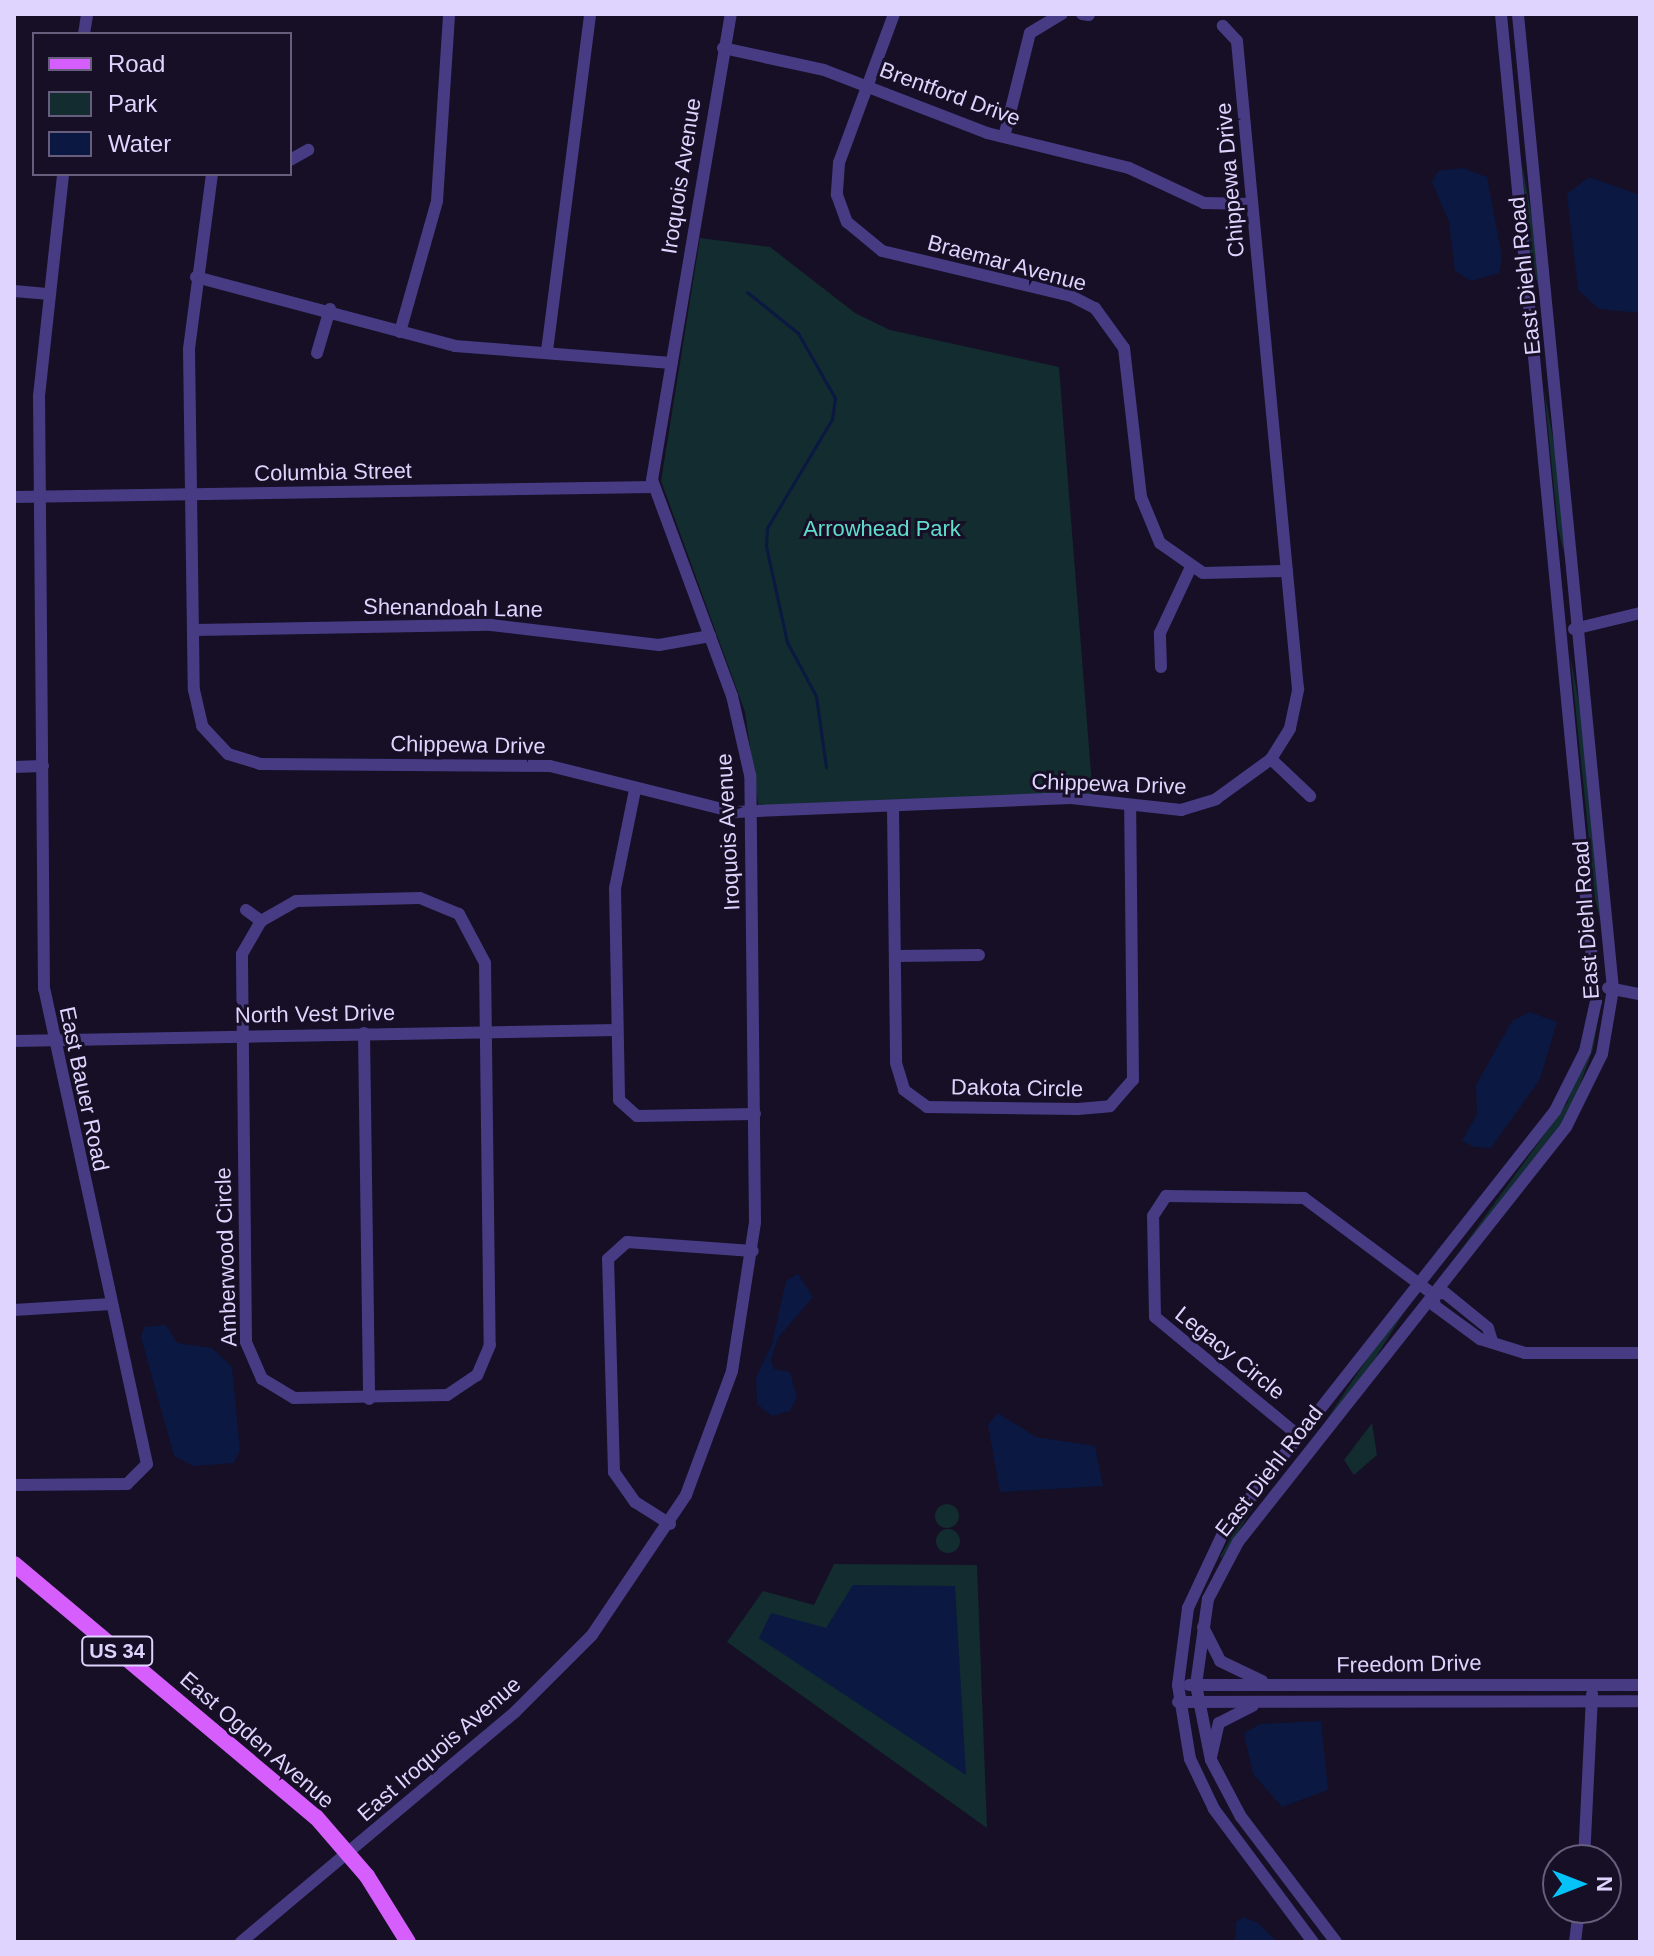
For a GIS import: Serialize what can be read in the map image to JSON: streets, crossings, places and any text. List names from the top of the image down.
{
  "streets": {
    "main road": ["US 34", "East Ogden Avenue"],
    "street": [
      "Brentford Drive",
      "Iroquois Avenue",
      "Chippewa Drive",
      "Braemar Avenue",
      "East Diehl Road",
      "Columbia Street",
      "Shenandoah Lane",
      "North Vest Drive",
      "Dakota Circle",
      "East Bauer Road",
      "Amberwood Circle",
      "Legacy Circle",
      "Freedom Drive",
      "East Iroquois Avenue"
    ]
  },
  "crossings": [
    ["Brentford Drive", "Iroquois Avenue"],
    ["Brentford Drive", "Chippewa Drive"],
    ["Brentford Drive", "Braemar Avenue"],
    ["Iroquois Avenue", "Chippewa Drive"],
    ["Iroquois Avenue", "Columbia Street"],
    ["Iroquois Avenue", "Shenandoah Lane"],
    ["Iroquois Avenue", "East Iroquois Avenue"],
    ["Chippewa Drive", "Shenandoah Lane"],
    ["Chippewa Drive", "Dakota Circle"],
    ["East Diehl Road", "Legacy Circle"],
    ["East Diehl Road", "Freedom Drive"],
    ["Columbia Street", "East Bauer Road"],
    ["North Vest Drive", "East Bauer Road"],
    ["North Vest Drive", "Amberwood Circle"],
    ["East Ogden Avenue", "East Iroquois Avenue"]
  ],
  "parks": ["Arrowhead Park"],
  "legend": ["Road", "Park", "Water"],
  "north": "right"
}
